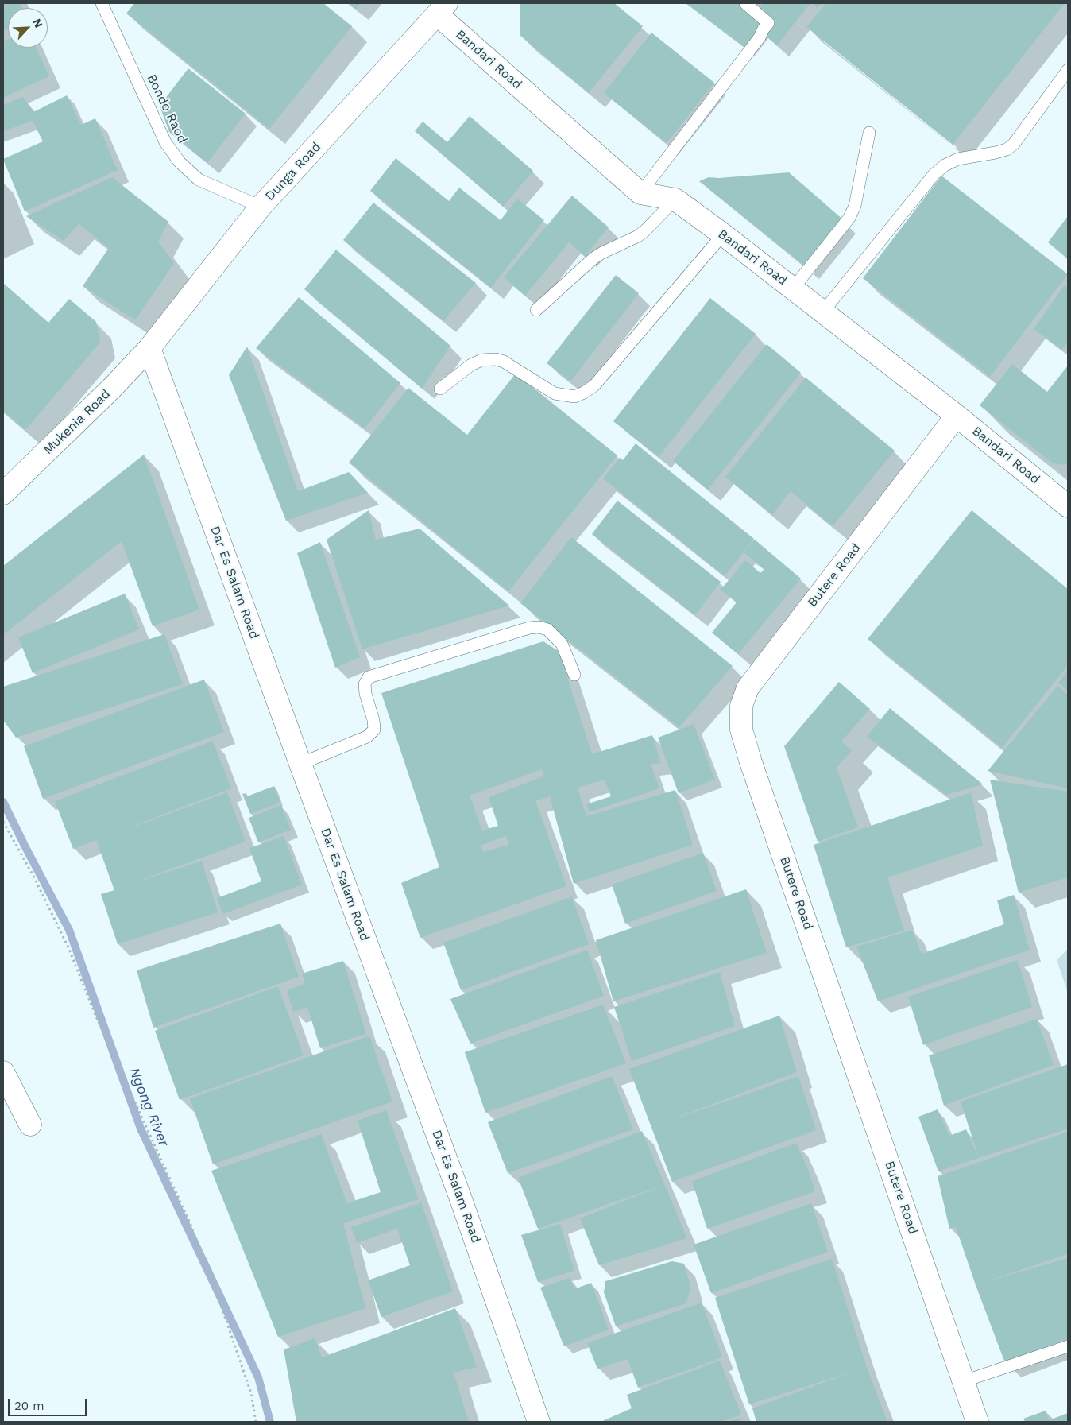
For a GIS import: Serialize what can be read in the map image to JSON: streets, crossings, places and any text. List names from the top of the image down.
{
  "streets": {
    "street": [
      "Bandari Road",
      "Dunga Road",
      "Mukenia Road",
      "Butere Road",
      "Dar Es Salam Road"
    ],
    "lane": ["Bondo Raod"]
  },
  "crossings": [
    ["Bandari Road", "Dunga Road"],
    ["Bandari Road", "Butere Road"],
    ["Bondo Raod", "Dunga Road"],
    ["Dunga Road", "Mukenia Road"],
    ["Dunga Road", "Dar Es Salam Road"],
    ["Mukenia Road", "Dar Es Salam Road"]
  ],
  "water": ["Ngong River"],
  "scale_bar": "20 m",
  "north": "top right"
}
